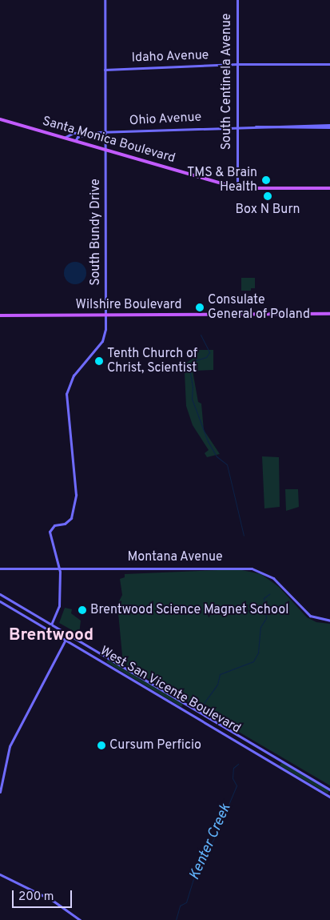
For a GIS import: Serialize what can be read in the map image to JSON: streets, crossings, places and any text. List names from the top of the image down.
{
  "streets": {
    "main road": ["Santa Monica Boulevard", "Wilshire Boulevard"],
    "street": [
      "Idaho Avenue",
      "South Centinela Avenue",
      "Ohio Avenue",
      "South Bundy Drive",
      "Montana Avenue",
      "West San Vicente Boulevard"
    ]
  },
  "crossings": [
    ["Idaho Avenue", "South Centinela Avenue"],
    ["Idaho Avenue", "South Bundy Drive"],
    ["South Centinela Avenue", "Ohio Avenue"],
    ["South Centinela Avenue", "Santa Monica Boulevard"],
    ["Ohio Avenue", "Santa Monica Boulevard"],
    ["Ohio Avenue", "South Bundy Drive"],
    ["Santa Monica Boulevard", "South Bundy Drive"],
    ["South Bundy Drive", "Wilshire Boulevard"],
    ["South Bundy Drive", "Montana Avenue"],
    ["South Bundy Drive", "West San Vicente Boulevard"]
  ],
  "districts": ["Brentwood"],
  "water": ["Kenter Creek"],
  "places": [
    "TMS & Brain Health",
    "Box N Burn",
    "Consulate General of Poland",
    "Tenth Church of Christ, Scientist",
    "Brentwood Science Magnet School",
    "Cursum Perficio"
  ],
  "scale_bar": "200 m"
}
